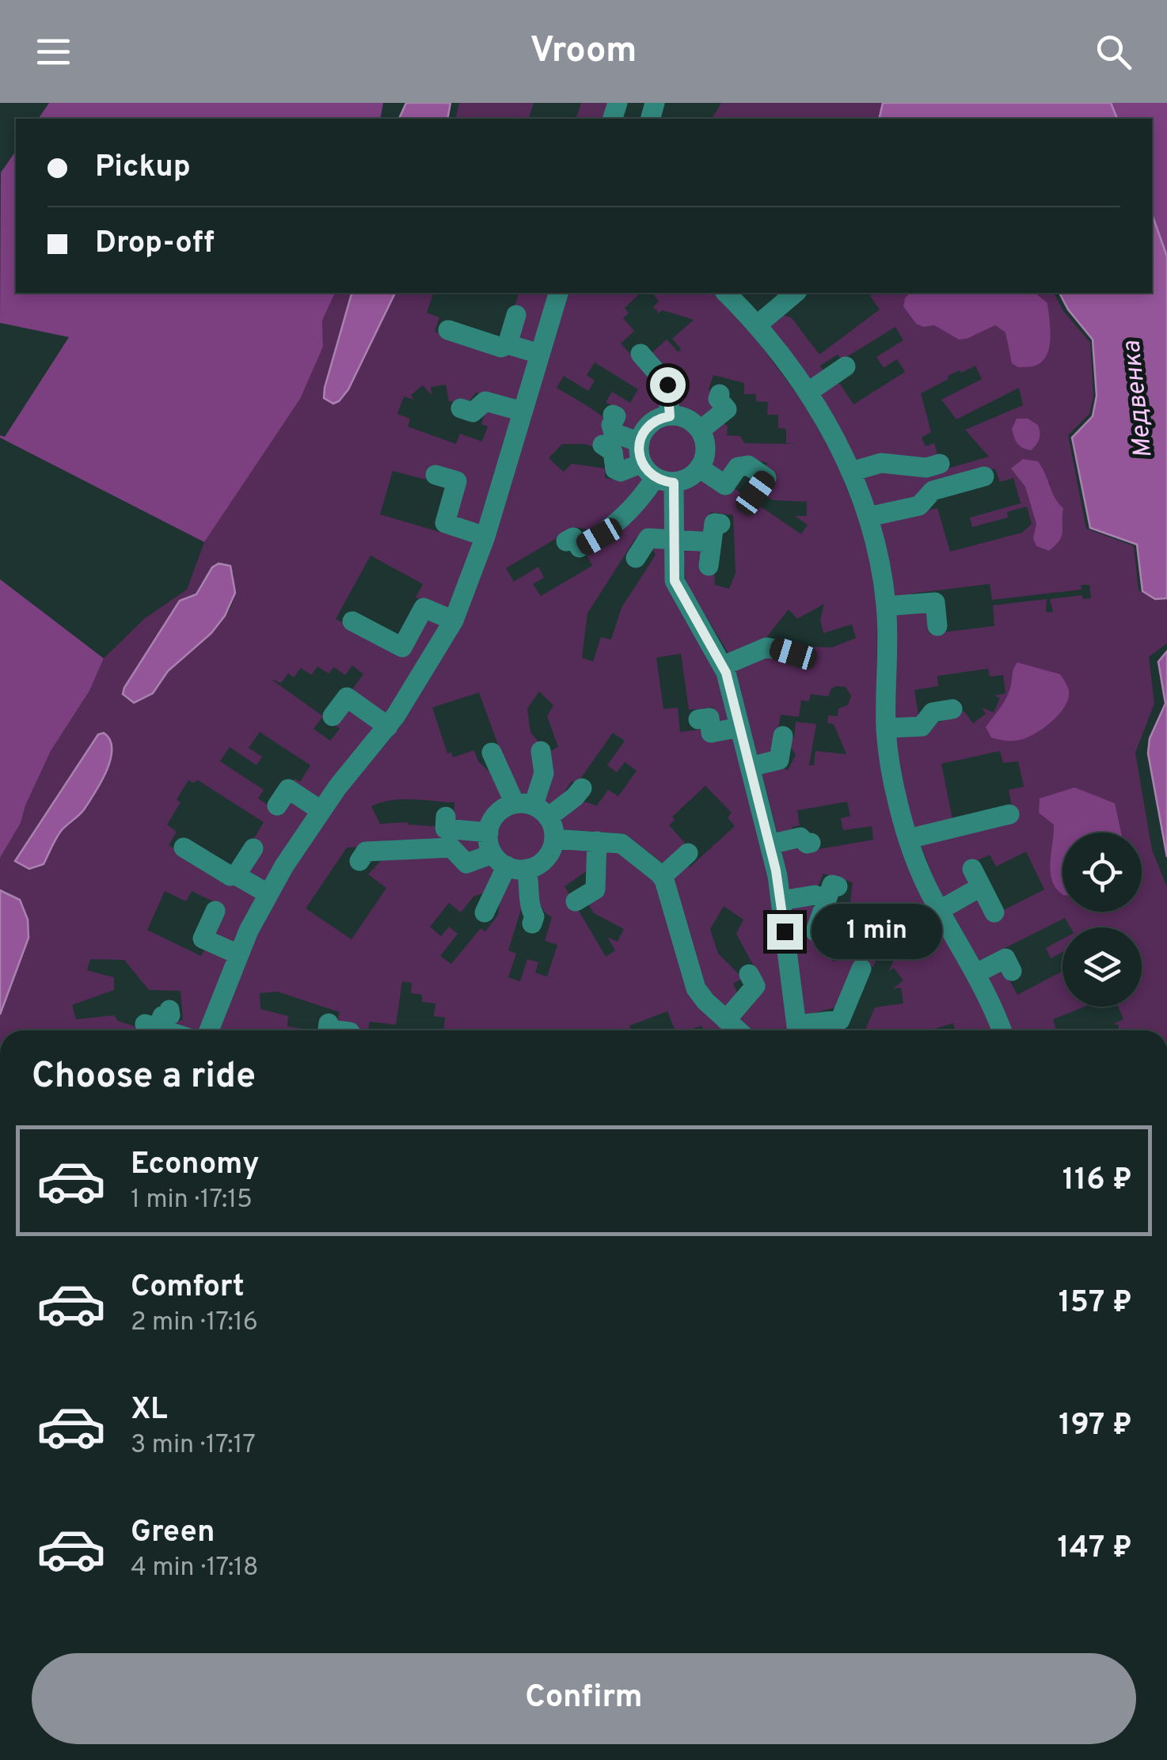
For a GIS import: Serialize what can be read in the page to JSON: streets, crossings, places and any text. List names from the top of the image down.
{
  "water": ["Медвенка"],
  "page": {
    "header": "Vroom",
    "banner": ["Pickup", "Drop-off"],
    "bubble": "1 min",
    "heading": "Choose a ride",
    "list": [
      {
        "name": "Economy",
        "note": "1 min · 17:15",
        "value": "116 ₽"
      },
      {
        "name": "Comfort",
        "note": "2 min · 17:16",
        "value": "157 ₽"
      },
      {
        "name": "XL",
        "note": "3 min · 17:17",
        "value": "197 ₽"
      },
      {
        "name": "Green",
        "note": "4 min · 17:18",
        "value": "147 ₽"
      }
    ],
    "buttons": "Confirm"
  }
}
